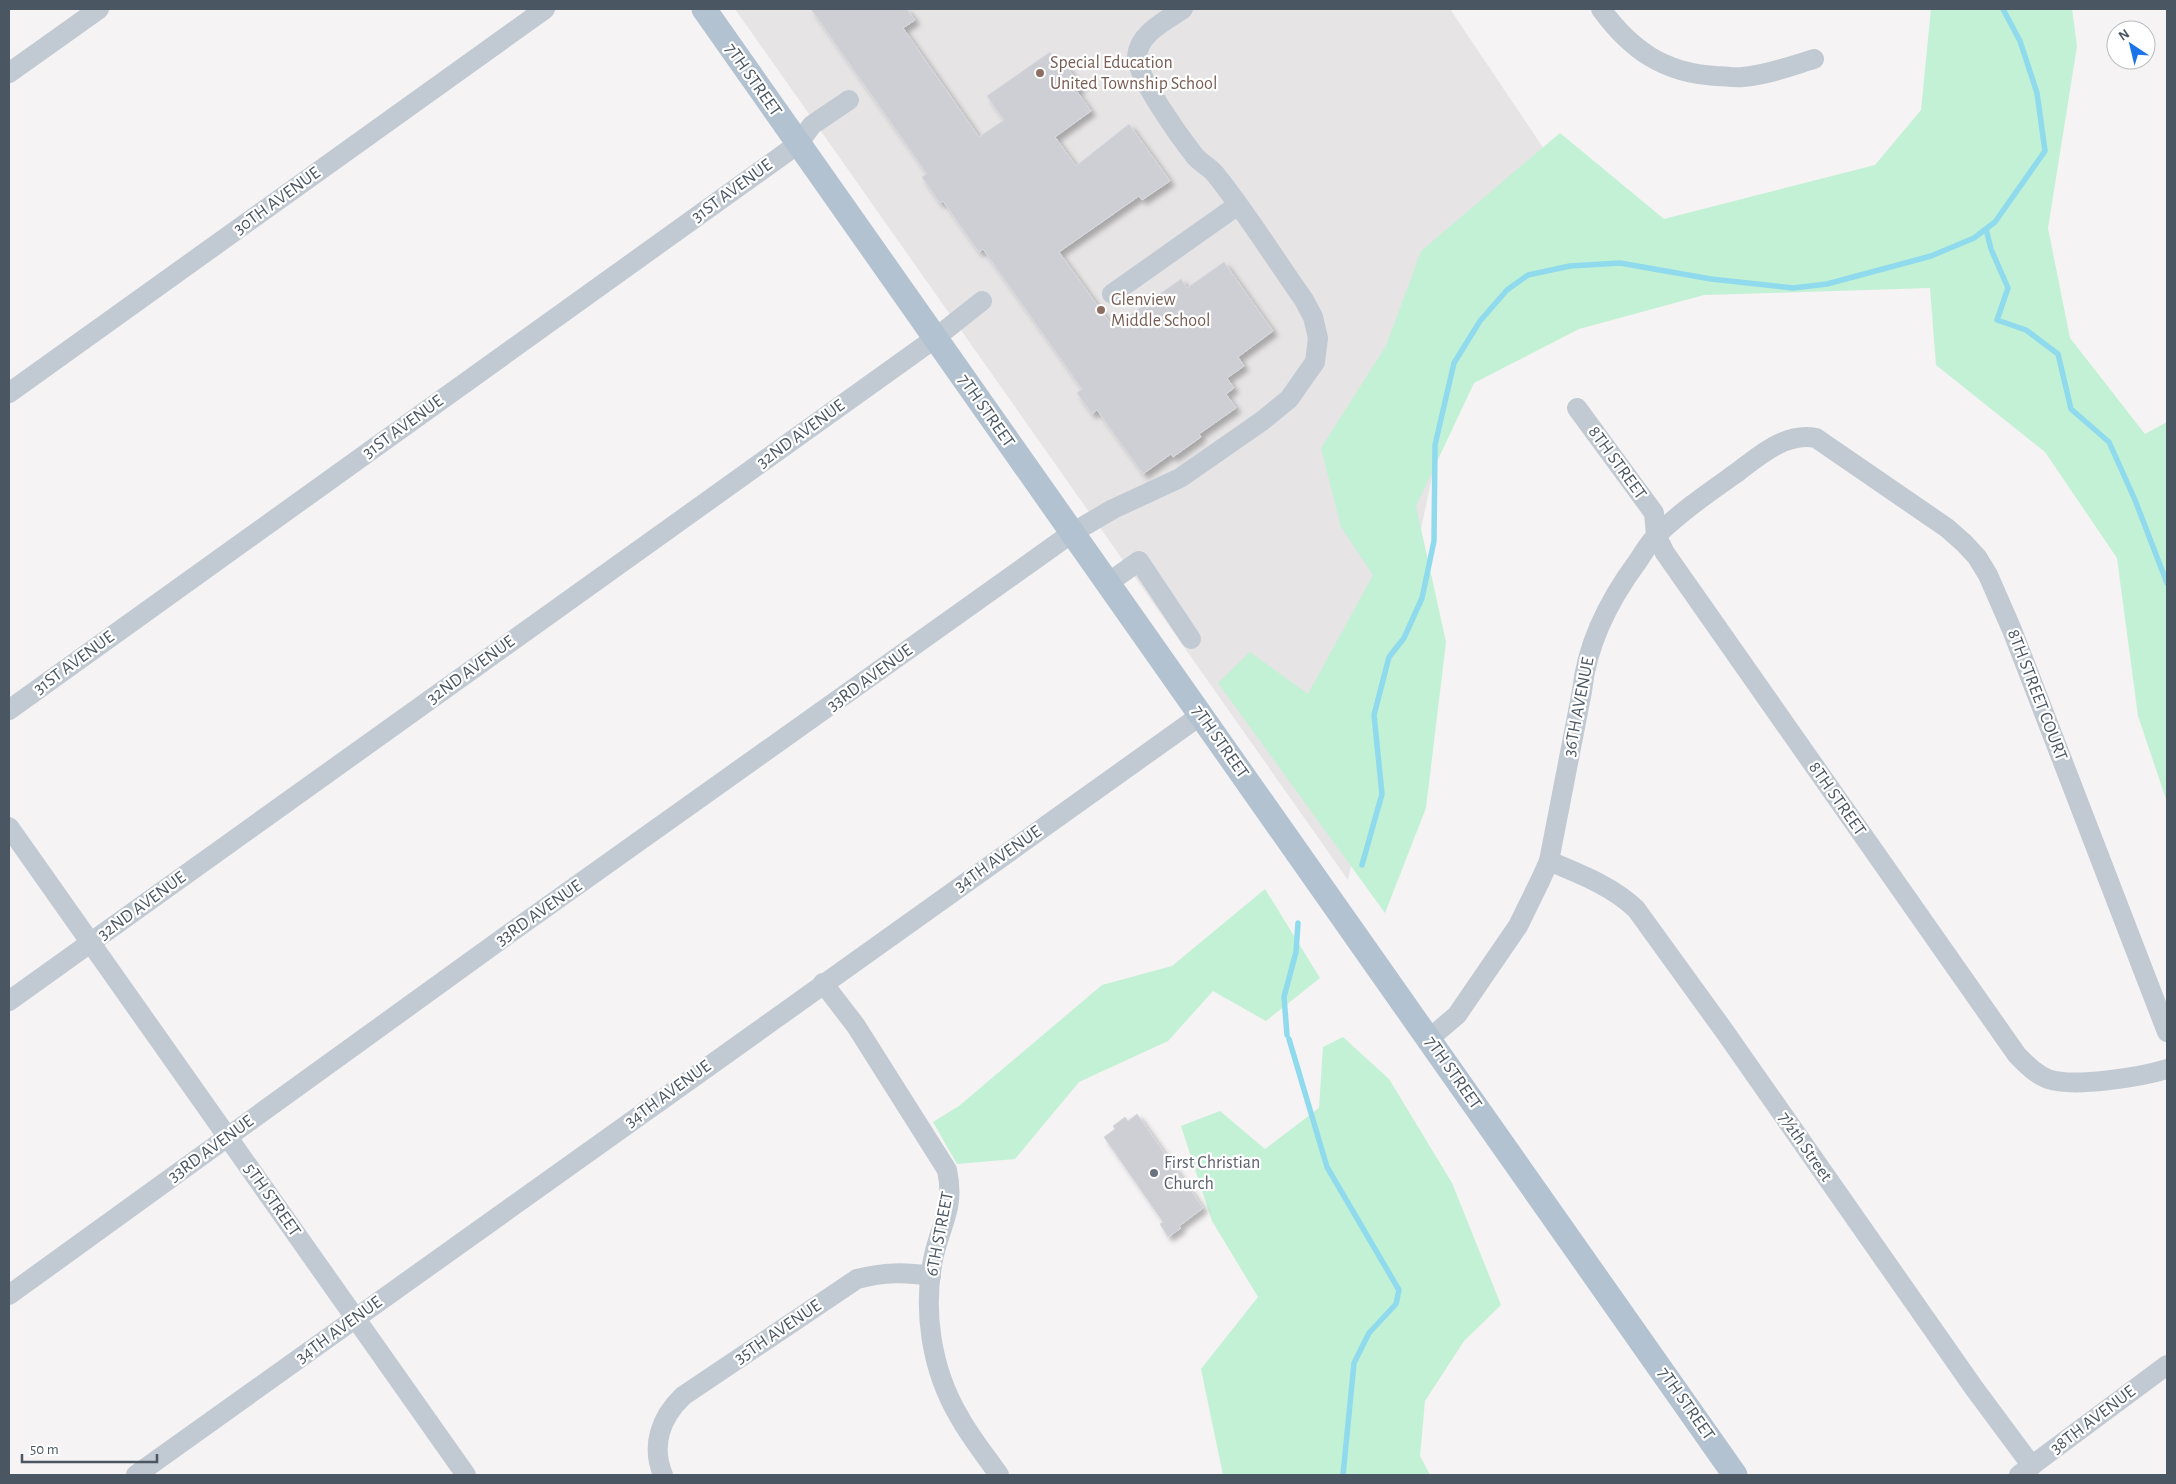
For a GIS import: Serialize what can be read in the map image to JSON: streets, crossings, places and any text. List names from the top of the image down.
{
  "streets": {
    "main road": ["7TH STREET"],
    "street": [
      "31ST AVENUE",
      "30TH AVENUE",
      "32ND AVENUE",
      "8TH STREET",
      "33RD AVENUE",
      "8TH STREET COURT",
      "36TH AVENUE",
      "34TH AVENUE",
      "7½th Street",
      "5TH STREET",
      "6TH STREET",
      "35TH AVENUE",
      "38TH AVENUE"
    ]
  },
  "crossings": [
    ["7TH STREET", "31ST AVENUE"],
    ["7TH STREET", "32ND AVENUE"],
    ["7TH STREET", "33RD AVENUE"],
    ["7TH STREET", "36TH AVENUE"],
    ["7TH STREET", "34TH AVENUE"],
    ["32ND AVENUE", "5TH STREET"],
    ["8TH STREET", "36TH AVENUE"],
    ["33RD AVENUE", "5TH STREET"],
    ["8TH STREET COURT", "36TH AVENUE"],
    ["36TH AVENUE", "7½th Street"],
    ["34TH AVENUE", "5TH STREET"],
    ["34TH AVENUE", "6TH STREET"],
    ["7½th Street", "38TH AVENUE"],
    ["6TH STREET", "35TH AVENUE"]
  ],
  "places": ["Special Education United Township School", "Glenview Middle School", "First Christian Church"],
  "scale_bar": "50 m",
  "north": "top left"
}
